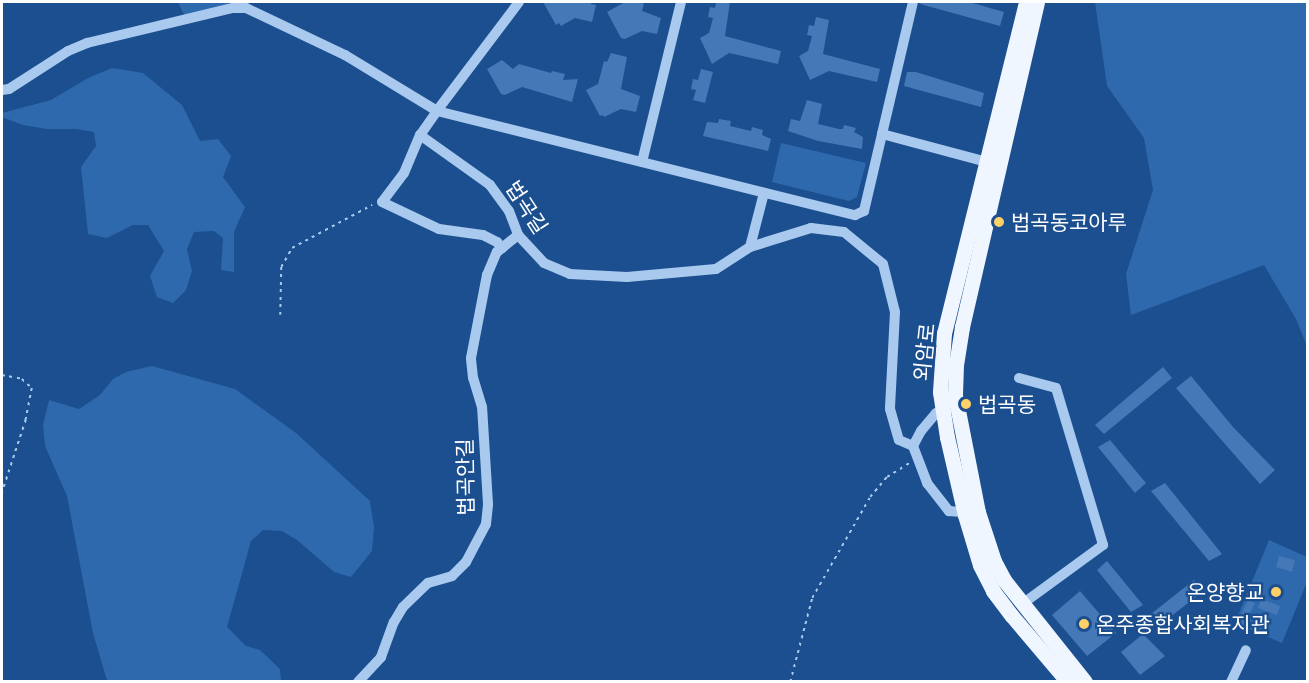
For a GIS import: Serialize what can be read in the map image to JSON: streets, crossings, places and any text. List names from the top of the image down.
{
  "streets": {
    "main road": ["외암로"],
    "street": ["법곡길", "법곡안길"]
  },
  "crossings": [
    ["법곡길", "법곡안길"]
  ],
  "places": [
    "법곡동코아루",
    "법곡동",
    "온양향교",
    "온주종합사회복지관"
  ]
}
